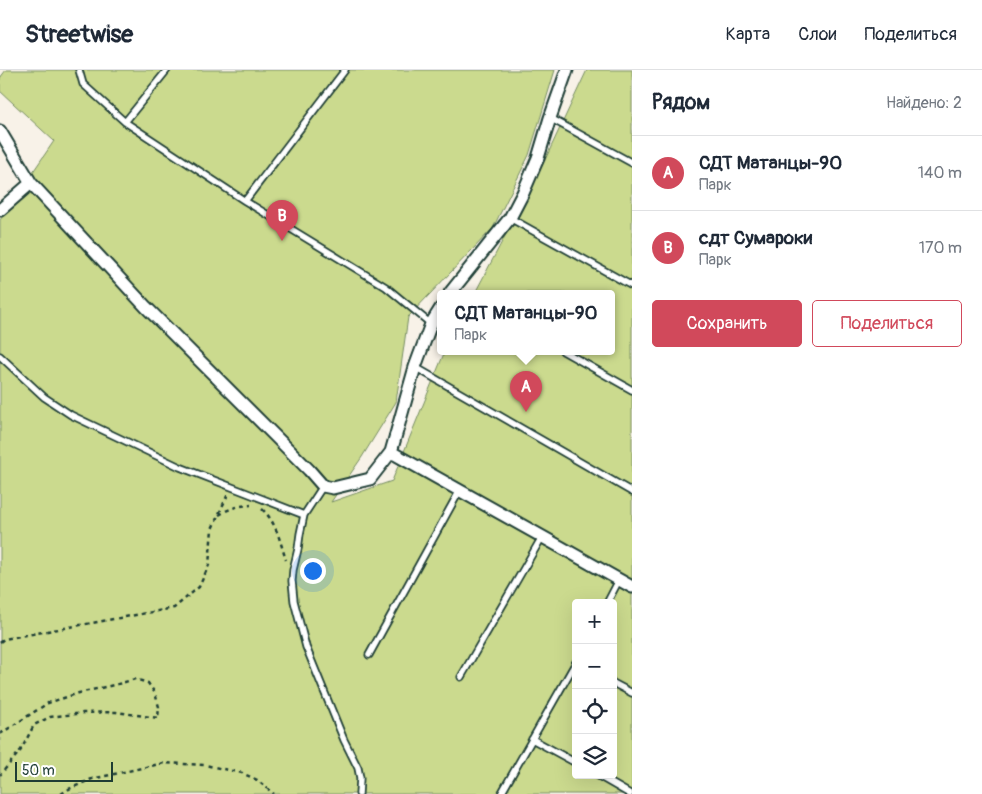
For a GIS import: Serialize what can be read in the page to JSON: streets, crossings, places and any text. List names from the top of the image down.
{
  "scale_bar": "50 m",
  "page": {
    "header": "Streetwise",
    "nav": ["Карта", "Слои", "Поделиться"],
    "heading": ["Рядом", "Найдено: 2"],
    "list": [
      {
        "mark": "A",
        "name": "СДТ Матанцы-90",
        "note": "Парк",
        "value": "140 m"
      },
      {
        "mark": "B",
        "name": "сдт Сумароки",
        "note": "Парк",
        "value": "170 m"
      }
    ],
    "pins": ["B", "A"],
    "buttons": ["Сохранить", "Поделиться"],
    "popup": ["СДТ Матанцы-90", "Парк"],
    "map_buttons": ["+", "−"],
    "scale": "50 m"
  }
}
